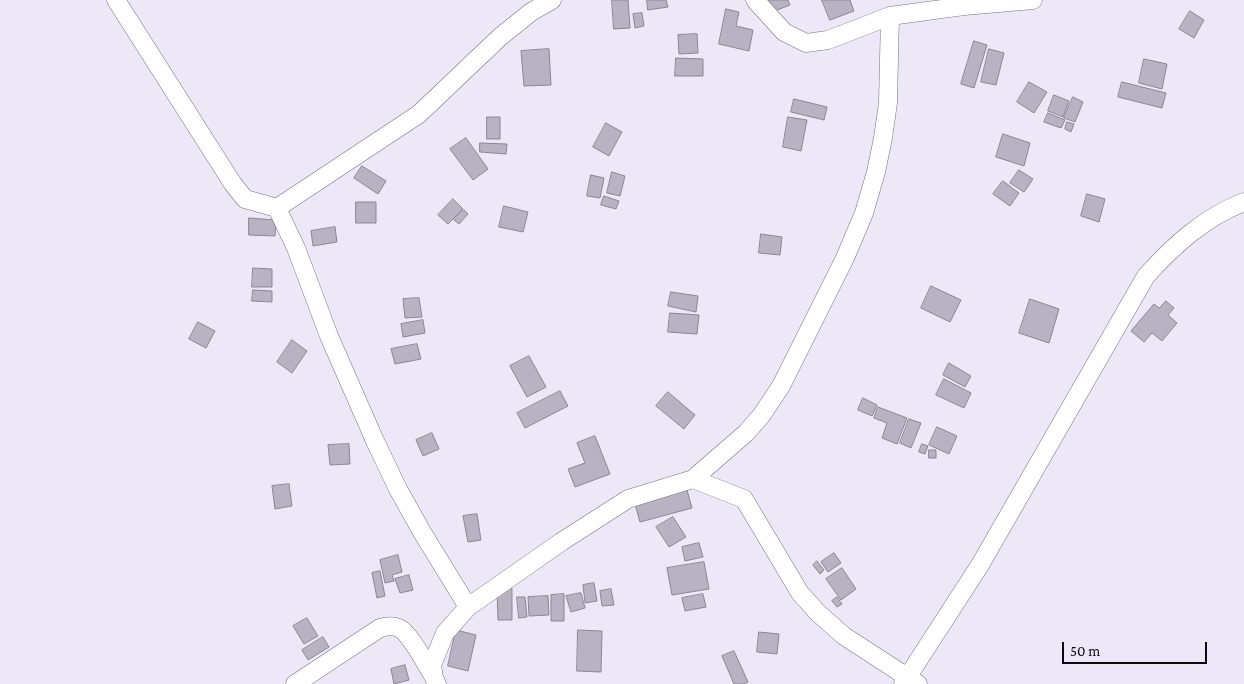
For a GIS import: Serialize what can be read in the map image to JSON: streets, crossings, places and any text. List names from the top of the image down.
{
  "scale_bar": "50 m"
}
